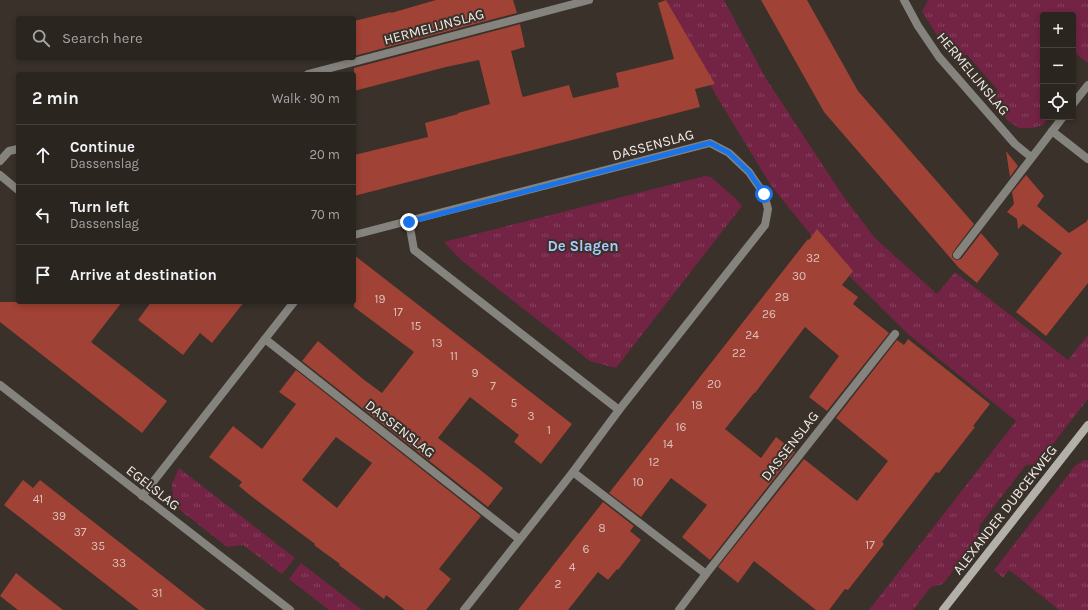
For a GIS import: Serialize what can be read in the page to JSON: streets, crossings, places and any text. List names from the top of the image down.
{
  "streets": {
    "street": [
      "HERMELIJNSLAG",
      "DASSENSLAG",
      "EGELSLAG",
      "ALEXANDER DUBCEKWEG"
    ]
  },
  "districts": ["De Slagen"],
  "house_numbers": [
    "32",
    "30",
    "28",
    "19",
    "17",
    "26",
    "15",
    "24",
    "13",
    "22",
    "11",
    "9",
    "20",
    "7",
    "5",
    "18",
    "3",
    "16",
    "1",
    "14",
    "12",
    "10",
    "41",
    "39",
    "8",
    "37",
    "17",
    "35",
    "6",
    "33",
    "4",
    "2",
    "31"
  ],
  "page": {
    "map_buttons": ["+", "−"],
    "search": "Search here",
    "heading": ["2 min", "Walk · 90 m"],
    "list": [
      ["Continue", "Dassenslag", "20 m"],
      ["Turn left", "Dassenslag", "70 m"],
      "Arrive at destination"
    ]
  }
}
